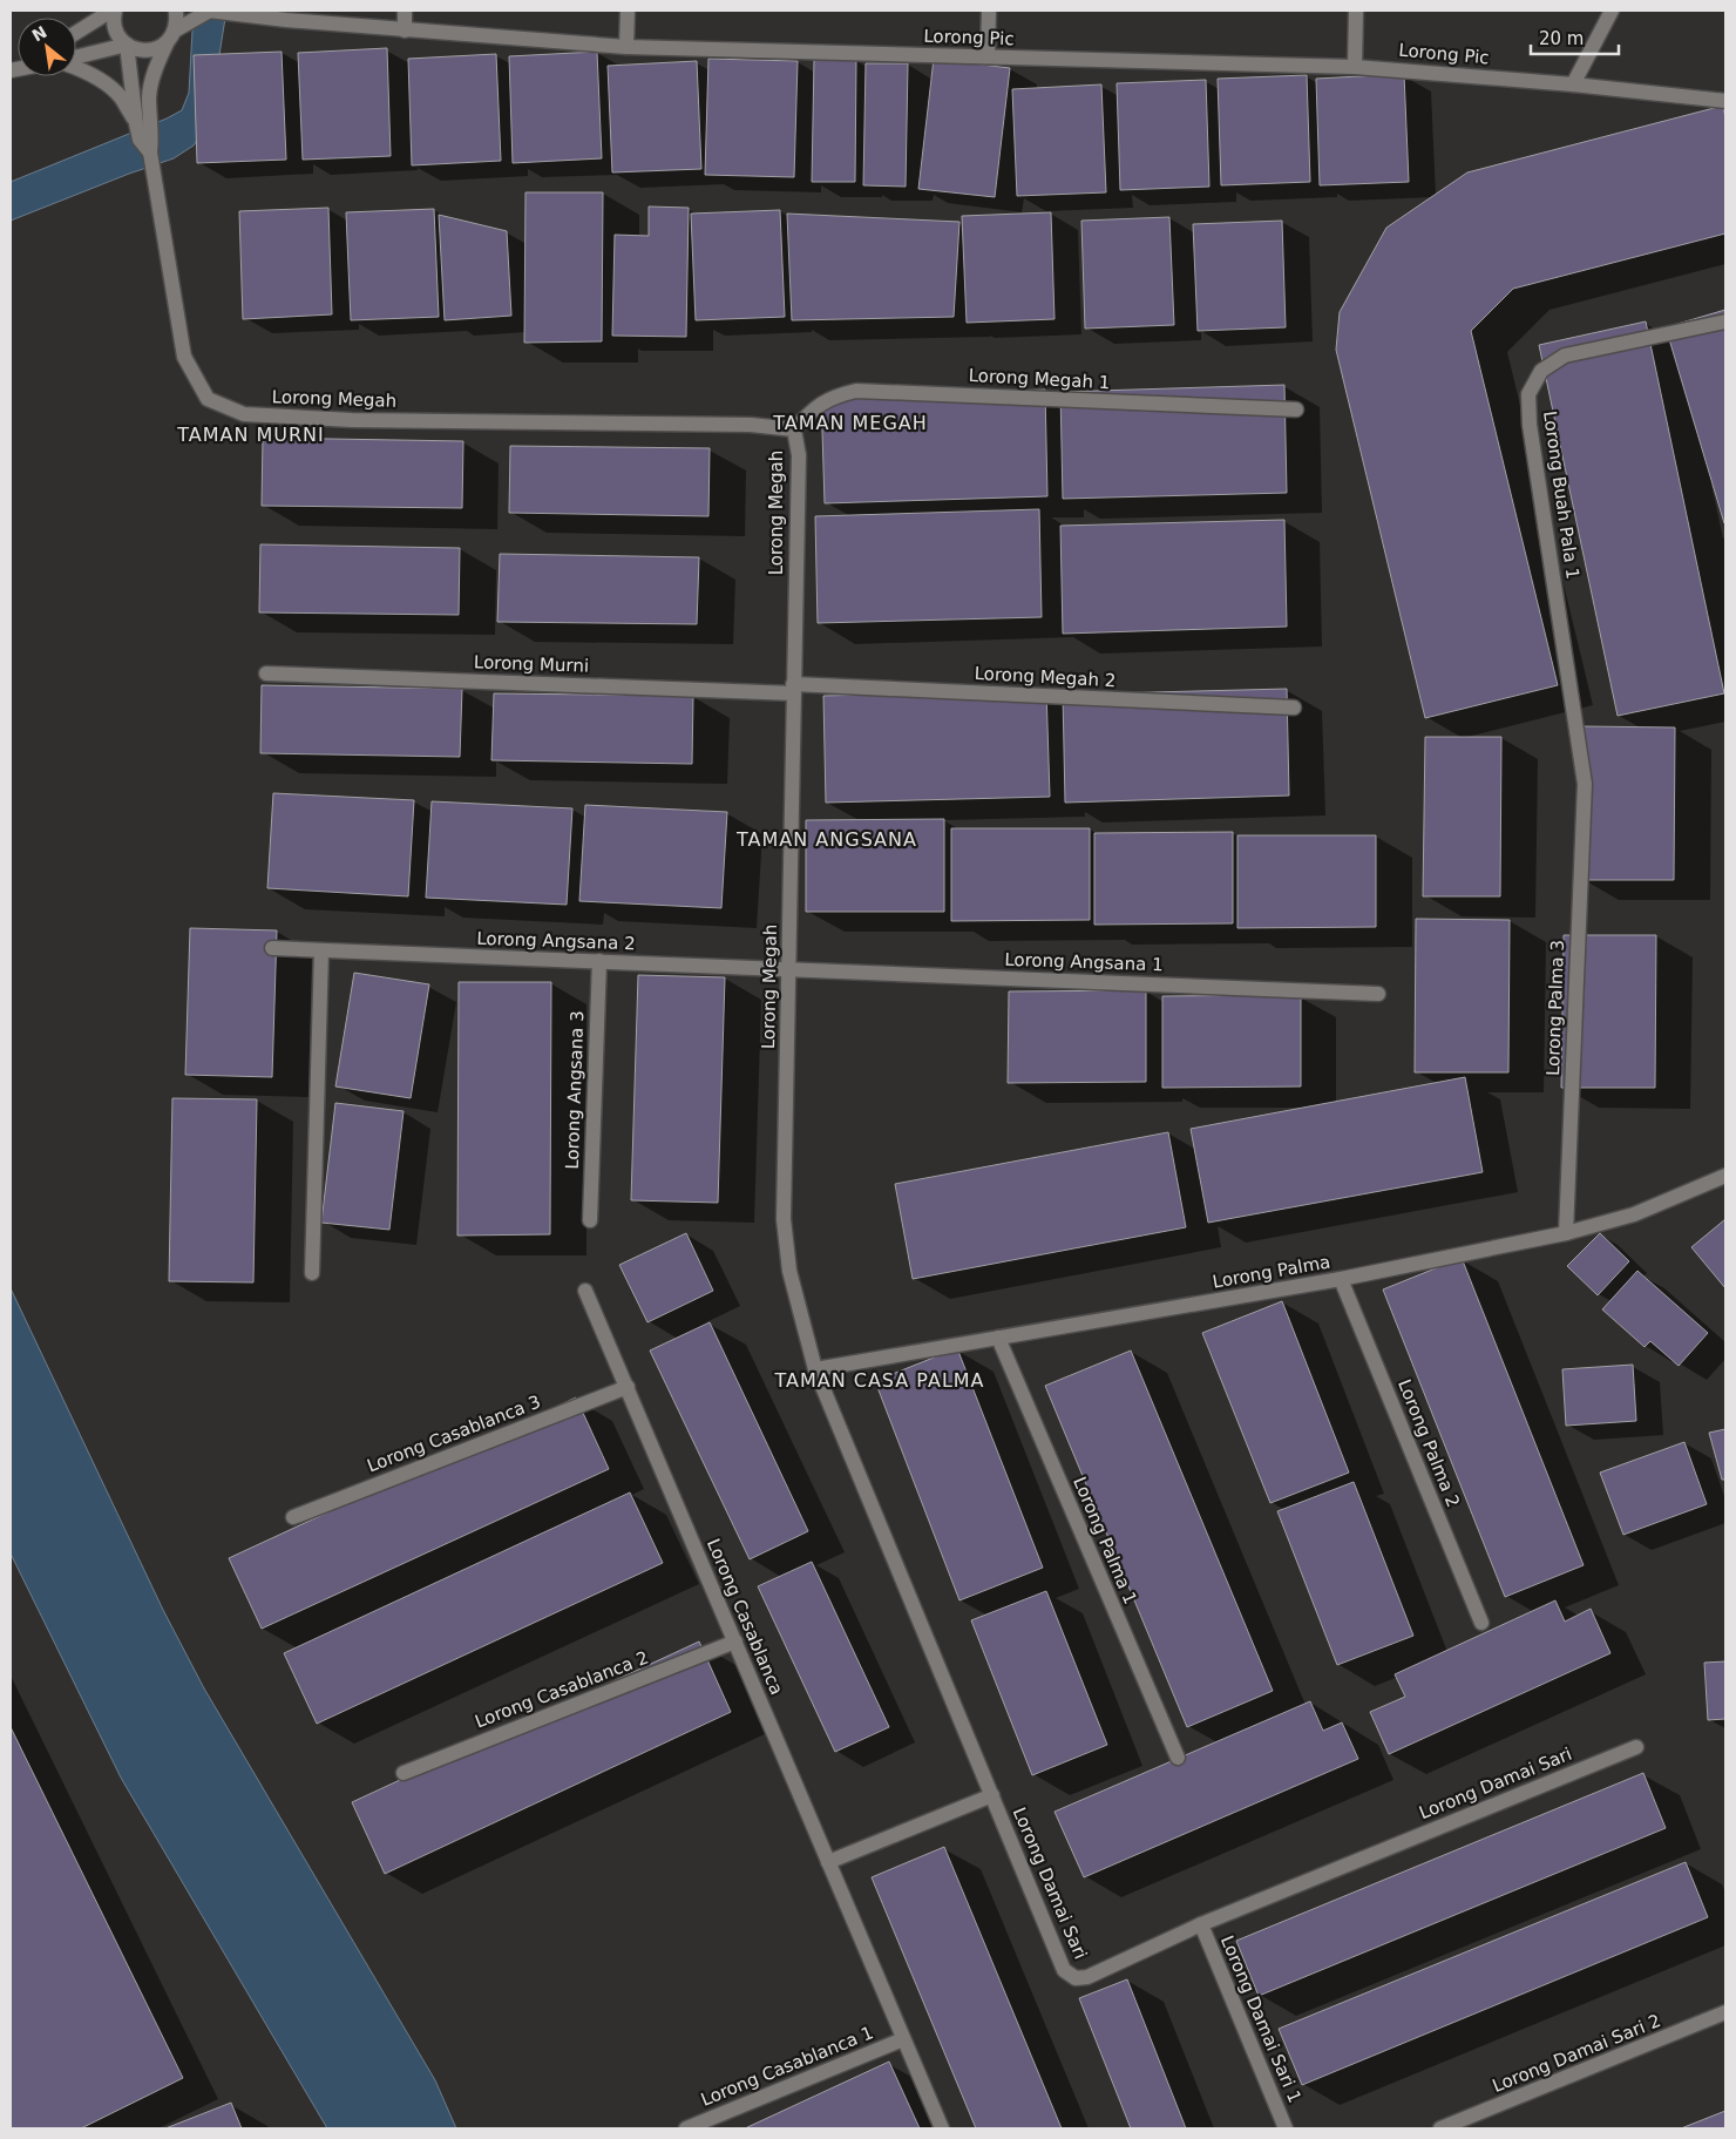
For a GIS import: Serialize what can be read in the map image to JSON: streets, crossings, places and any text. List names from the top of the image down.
{
  "streets": {
    "street": [
      "Lorong Pic",
      "Lorong Megah 1",
      "Lorong Megah",
      "Lorong Buah Pala 1",
      "Lorong Murni",
      "Lorong Megah 2",
      "Lorong Angsana 2",
      "Lorong Angsana 1",
      "Lorong Palma 3",
      "Lorong Angsana 3",
      "Lorong Palma",
      "Lorong Casablanca 3",
      "Lorong Palma 2",
      "Lorong Palma 1",
      "Lorong Casablanca",
      "Lorong Casablanca 2",
      "Lorong Damai Sari",
      "Lorong Damai Sari 1",
      "Lorong Damai Sari 2",
      "Lorong Casablanca 1"
    ]
  },
  "crossings": [
    ["Lorong Pic", "Lorong Megah"],
    ["Lorong Megah 1", "Lorong Megah"],
    ["Lorong Megah", "Lorong Murni"],
    ["Lorong Megah", "Lorong Megah 2"],
    ["Lorong Megah", "Lorong Angsana 2"],
    ["Lorong Megah", "Lorong Angsana 1"],
    ["Lorong Megah", "Lorong Palma"],
    ["Lorong Megah", "Lorong Damai Sari"],
    ["Lorong Buah Pala 1", "Lorong Palma 3"],
    ["Lorong Murni", "Lorong Megah 2"],
    ["Lorong Angsana 2", "Lorong Angsana 1"],
    ["Lorong Angsana 2", "Lorong Angsana 3"],
    ["Lorong Palma 3", "Lorong Palma"],
    ["Lorong Palma", "Lorong Palma 2"],
    ["Lorong Palma", "Lorong Palma 1"],
    ["Lorong Palma", "Lorong Damai Sari"],
    ["Lorong Casablanca 3", "Lorong Casablanca"],
    ["Lorong Casablanca", "Lorong Casablanca 2"],
    ["Lorong Casablanca", "Lorong Casablanca 1"],
    ["Lorong Damai Sari", "Lorong Damai Sari 1"]
  ],
  "districts": [
    "TAMAN MEGAH",
    "TAMAN MURNI",
    "TAMAN ANGSANA",
    "TAMAN CASA PALMA"
  ],
  "scale_bar": "20 m",
  "north": "top left"
}
